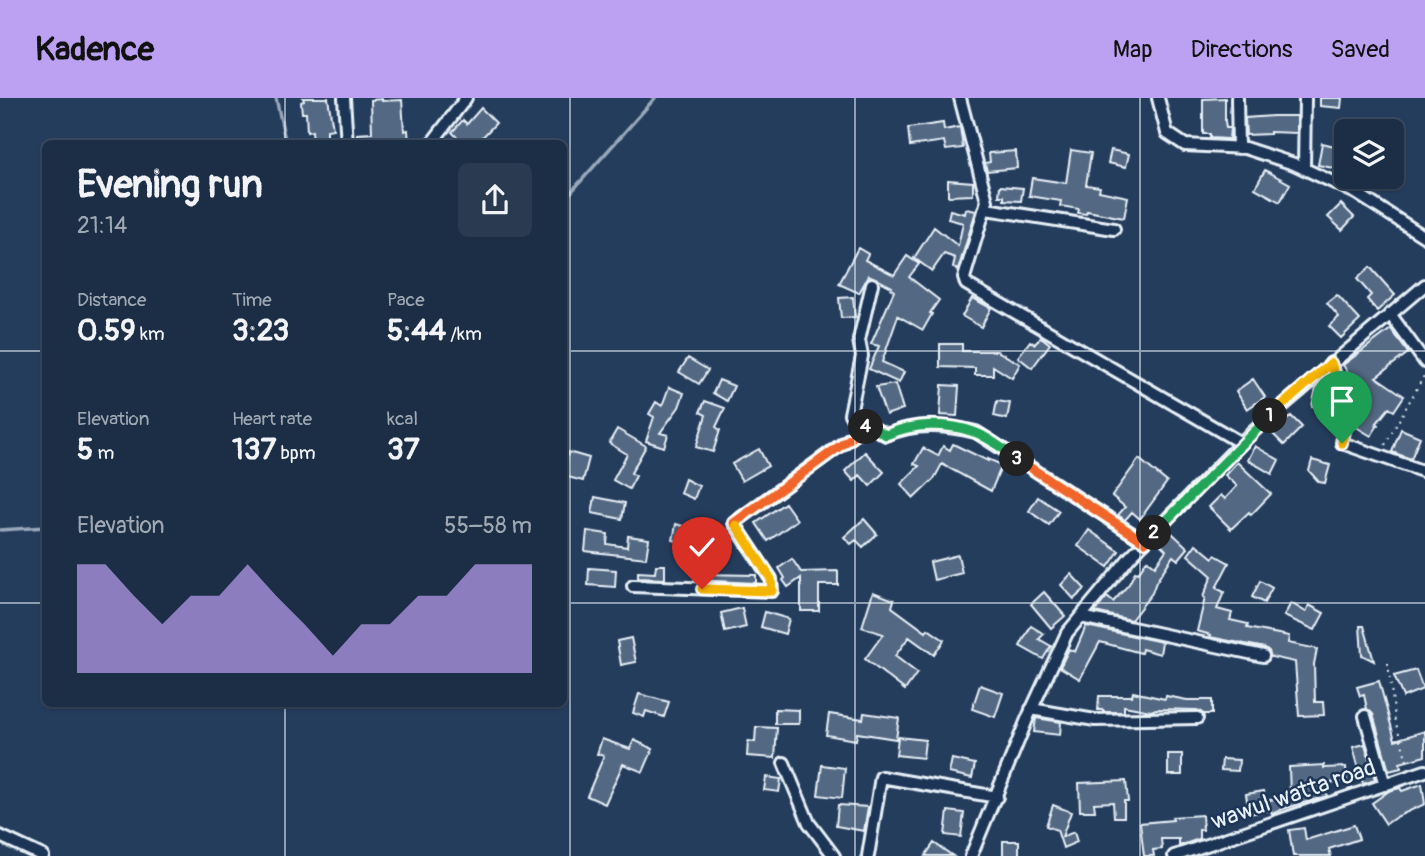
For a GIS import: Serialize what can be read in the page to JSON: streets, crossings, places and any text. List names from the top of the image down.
{
  "streets": {
    "street": ["wawul watta road"]
  },
  "page": {
    "header": "Kadence",
    "nav": ["Map", "Directions", "Saved"],
    "heading": ["Evening run", "21:14"],
    "stats": [
      ["Distance", "0.59 km"],
      ["Time", "3:23"],
      ["Pace", "5:44 /km"],
      ["Elevation", "5 m"],
      ["Heart rate", "137 bpm"],
      ["kcal", "37"]
    ],
    "pins": [
      "1",
      "4",
      "3",
      "2"
    ],
    "chart": ["Elevation", "55–58 m"]
  }
}
